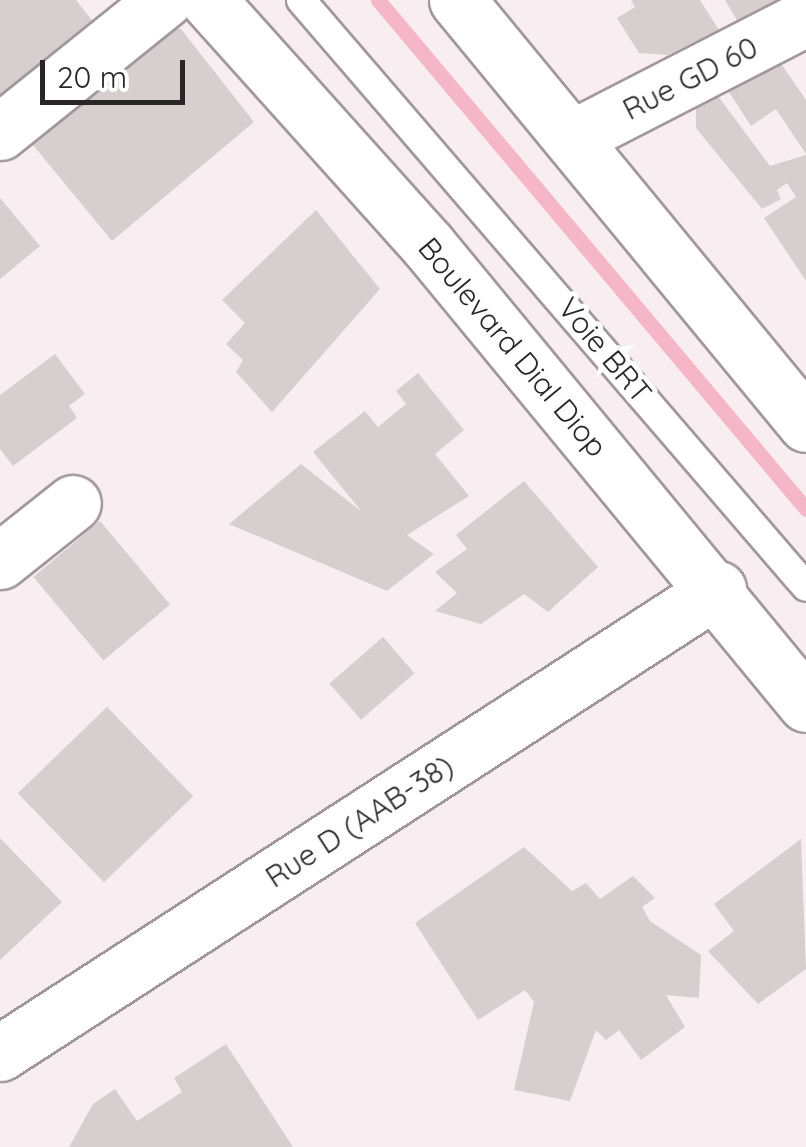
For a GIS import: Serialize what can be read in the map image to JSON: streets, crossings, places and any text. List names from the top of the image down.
{
  "streets": {
    "street": ["Rue GD 60", "Boulevard Dial Diop", "Rue D (AAB-38)"],
    "lane": ["Voie BRT"]
  },
  "crossings": [
    ["Boulevard Dial Diop", "Rue D (AAB-38)"]
  ],
  "scale_bar": "20 m"
}
